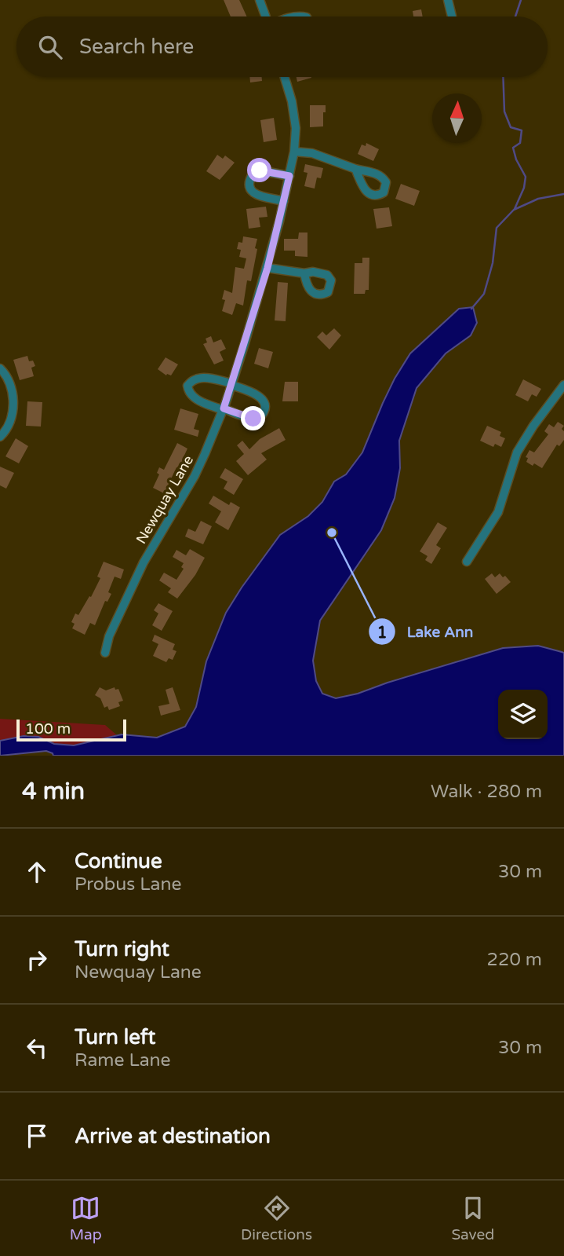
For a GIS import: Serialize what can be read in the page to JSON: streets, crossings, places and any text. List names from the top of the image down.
{
  "streets": {
    "street": ["Newquay Lane"]
  },
  "places": ["Lake Ann"],
  "scale_bar": "100 m",
  "north": "top",
  "page": {
    "search": "Search here",
    "scale": "100 m",
    "heading": ["4 min", "Walk · 280 m"],
    "list": [
      ["Continue", "Probus Lane", "30 m"],
      ["Turn right", "Newquay Lane", "220 m"],
      ["Turn left", "Rame Lane", "30 m"],
      "Arrive at destination"
    ],
    "nav": ["Map", "Directions", "Saved"]
  }
}
